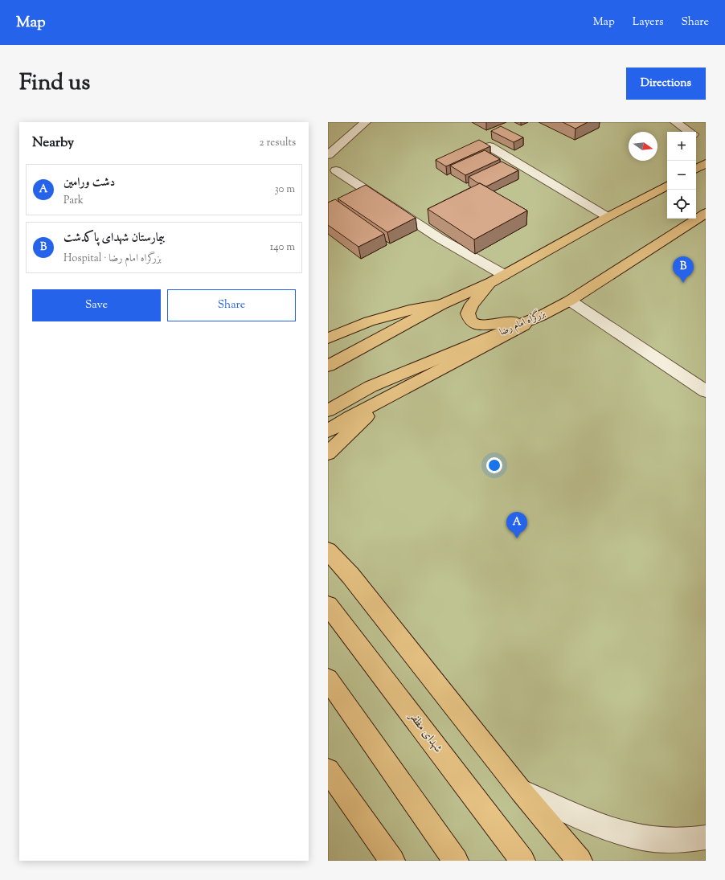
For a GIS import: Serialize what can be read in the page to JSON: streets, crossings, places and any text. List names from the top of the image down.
{
  "streets": {
    "main road": ["بزرگراه امام رضا", "شهدای مظفر"]
  },
  "north": "right",
  "page": {
    "header": "Map",
    "nav": ["Map", "Layers", "Share"],
    "title": "Find us",
    "buttons": [
      "Directions",
      ["Save", "Share"]
    ],
    "heading": ["Nearby", "2 results"],
    "map_buttons": ["+", "−"],
    "list": [
      {
        "mark": "A",
        "name": "دشت ورامین",
        "note": "Park",
        "value": "30 m"
      },
      {
        "mark": "B",
        "name": "بیمارستان شهدای پاکدشت",
        "note": "Hospital · بزرگراه امام رضا",
        "value": "140 m"
      }
    ],
    "pins": ["B", "A"]
  }
}
